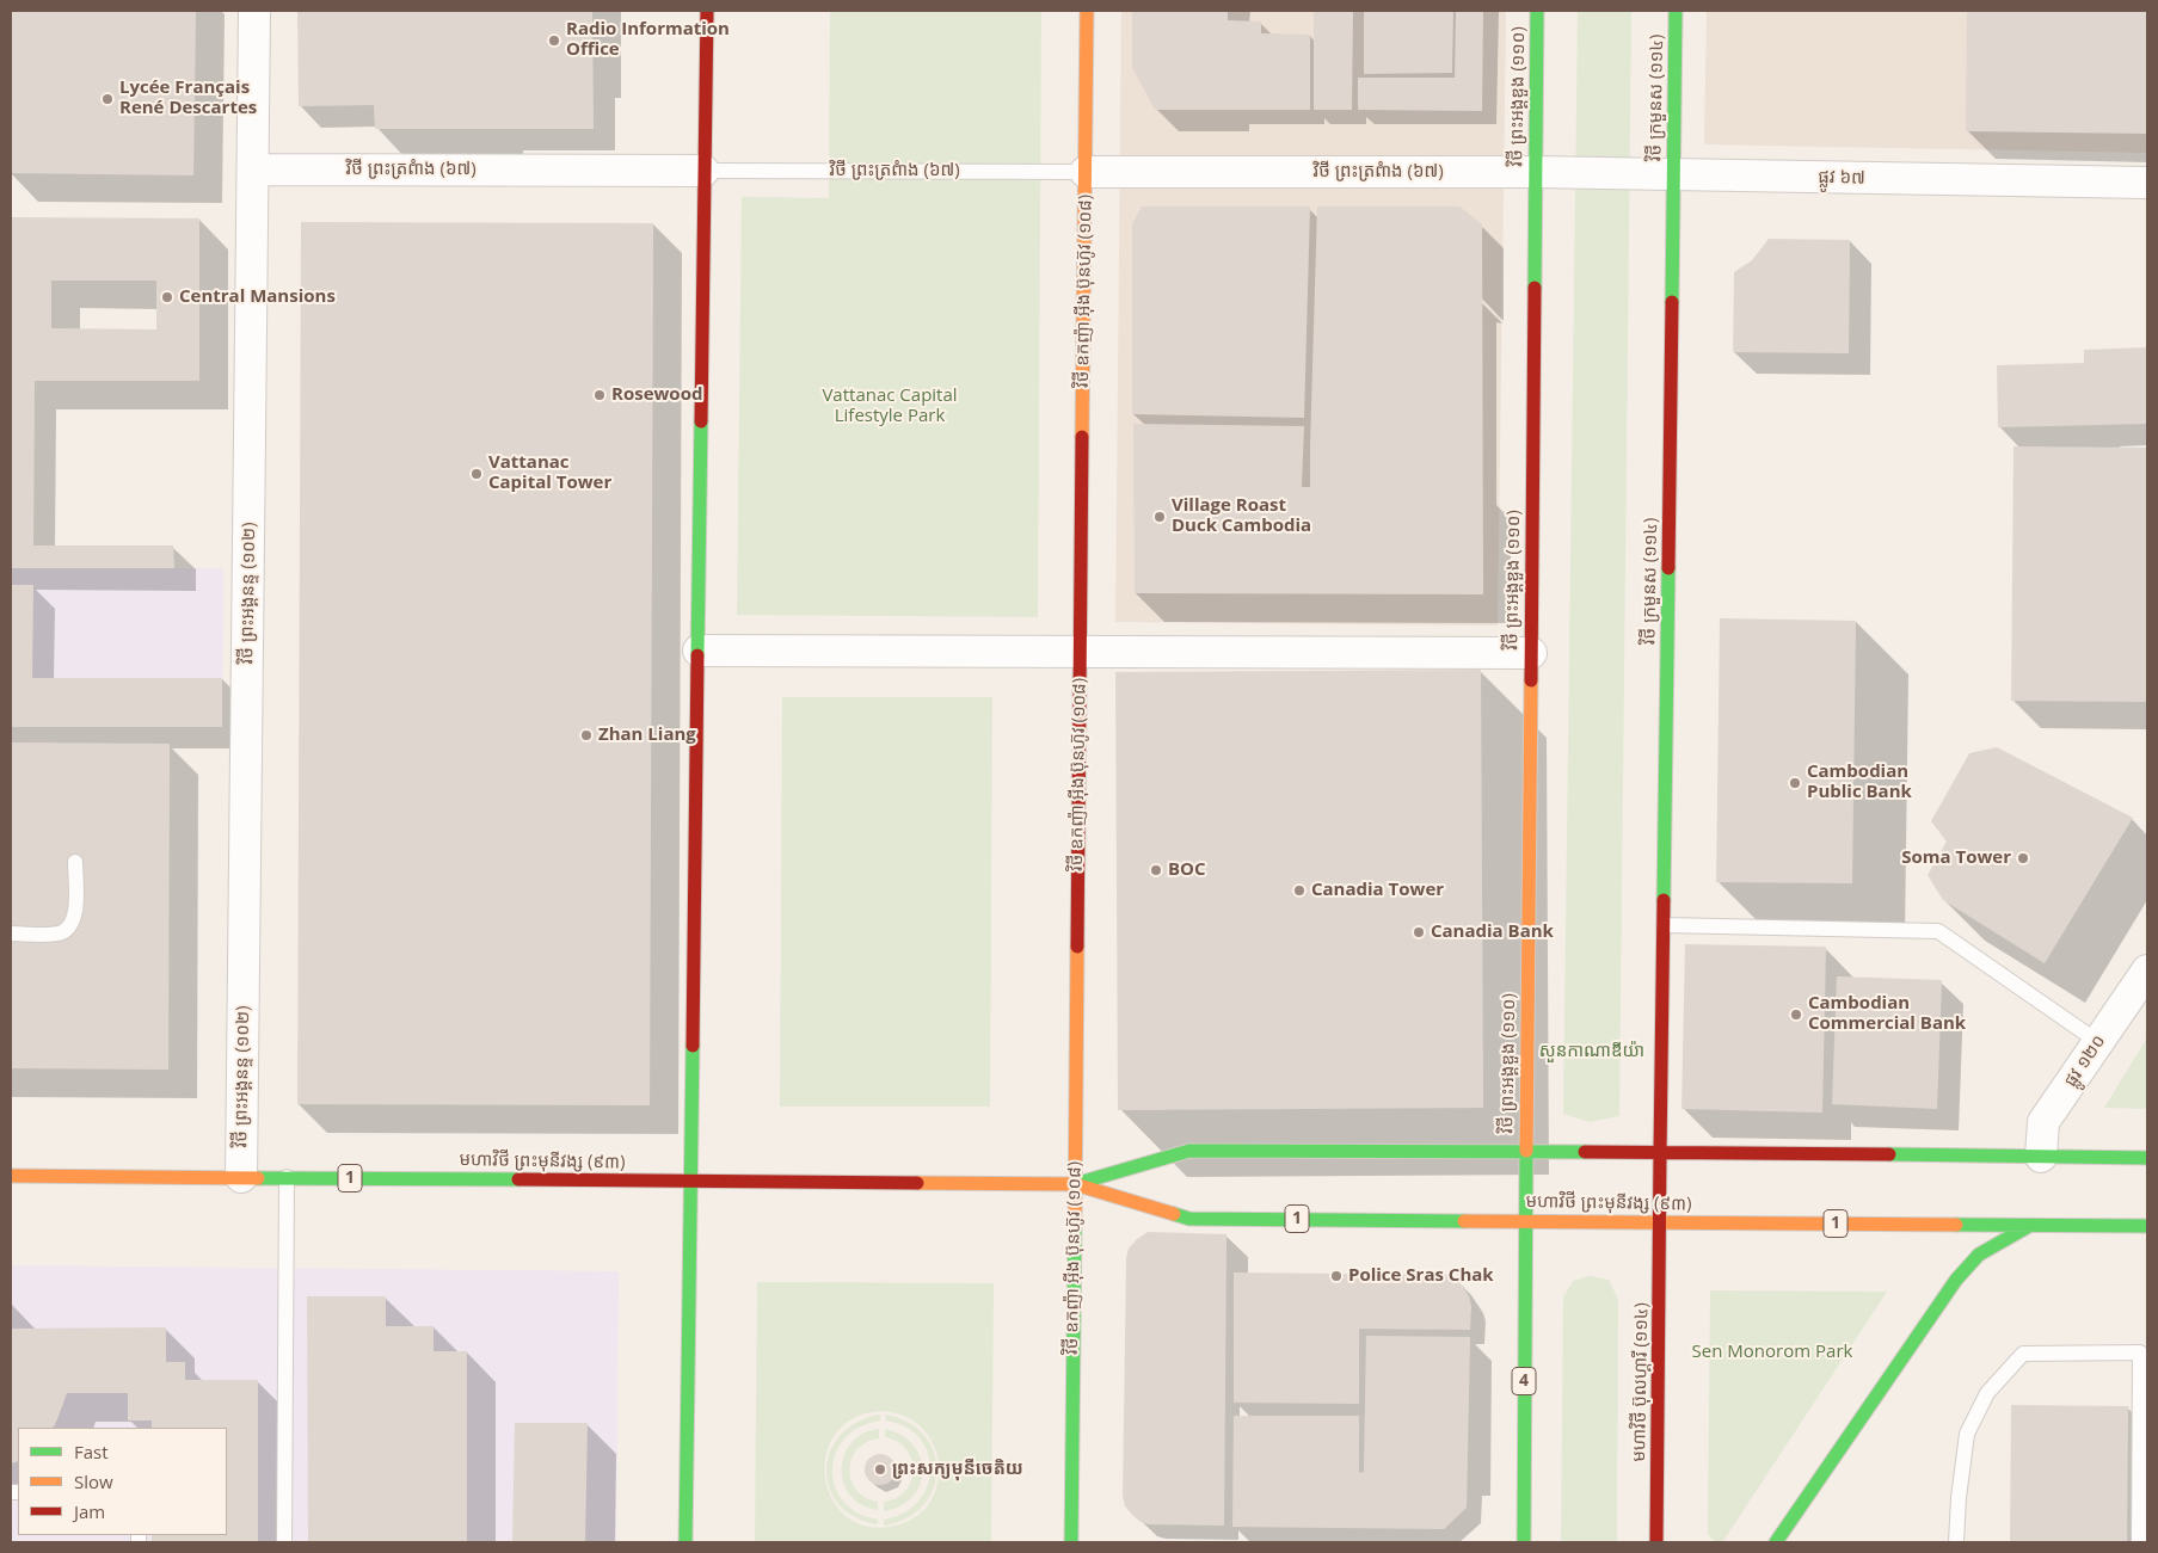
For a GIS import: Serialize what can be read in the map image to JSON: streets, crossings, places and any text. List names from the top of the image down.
{
  "streets": {
    "main road": [
      "វិថី ព្រះអង្គឌួង (១១០)",
      "វិថី ក្រមួនស (១១៤)",
      "វិថី ឧកញ៉ា អ៊ីង ប៊ុនហ៊ូវ (១០៨)",
      "មហាវិថី ព្រះមុនីវង្ស (៩៣)",
      "1",
      "4",
      "មហាវិថី ប៊ុលហ្គារី (១១៤)"
    ],
    "street": [
      "វិថី ព្រះត្រពំាង (៦៧)",
      "ផ្លូវ ៦៧",
      "វិថី ព្រះអង្គនន្ទ (១០២)",
      "ផ្លូវ ១២០"
    ]
  },
  "crossings": [
    ["វិថី ព្រះអង្គឌួង (១១០)", "វិថី ព្រះត្រពំាង (៦៧)"],
    ["វិថី ព្រះអង្គឌួង (១១០)", "ផ្លូវ ៦៧"],
    ["វិថី ព្រះអង្គឌួង (១១០)", "មហាវិថី ព្រះមុនីវង្ស (៩៣)"],
    ["វិថី ព្រះអង្គឌួង (១១០)", "4"],
    ["វិថី ក្រមួនស (១១៤)", "ផ្លូវ ៦៧"],
    ["វិថី ក្រមួនស (១១៤)", "មហាវិថី ព្រះមុនីវង្ស (៩៣)"],
    ["វិថី ក្រមួនស (១១៤)", "មហាវិថី ប៊ុលហ្គារី (១១៤)"],
    ["វិថី ព្រះត្រពំាង (៦៧)", "ផ្លូវ ៦៧"],
    ["វិថី ព្រះត្រពំាង (៦៧)", "វិថី ឧកញ៉ា អ៊ីង ប៊ុនហ៊ូវ (១០៨)"],
    ["វិថី ព្រះត្រពំាង (៦៧)", "វិថី ព្រះអង្គនន្ទ (១០២)"],
    ["វិថី ឧកញ៉ា អ៊ីង ប៊ុនហ៊ូវ (១០៨)", "មហាវិថី ព្រះមុនីវង្ស (៩៣)"],
    ["វិថី ព្រះអង្គនន្ទ (១០២)", "មហាវិថី ព្រះមុនីវង្ស (៩៣)"],
    ["ផ្លូវ ១២០", "មហាវិថី ព្រះមុនីវង្ស (៩៣)"],
    ["មហាវិថី ព្រះមុនីវង្ស (៩៣)", "4"],
    ["មហាវិថី ព្រះមុនីវង្ស (៩៣)", "មហាវិថី ប៊ុលហ្គារី (១១៤)"]
  ],
  "parks": ["Vattanac Capital Lifestyle Park", "សួនកាណាឌីយ៉ា", "Sen Monorom Park"],
  "places": [
    "Radio Information Office",
    "Lycée Français René Descartes",
    "Central Mansions",
    "Rosewood",
    "Vattanac Capital Tower",
    "Village Roast Duck Cambodia",
    "Zhan Liang",
    "Cambodian Public Bank",
    "Soma Tower",
    "BOC",
    "Canadia Tower",
    "Canadia Bank",
    "Cambodian Commercial Bank",
    "Police Sras Chak",
    "ព្រះសក្យមុនីចេតិយ"
  ],
  "legend": ["Fast", "Slow", "Jam"]
}
